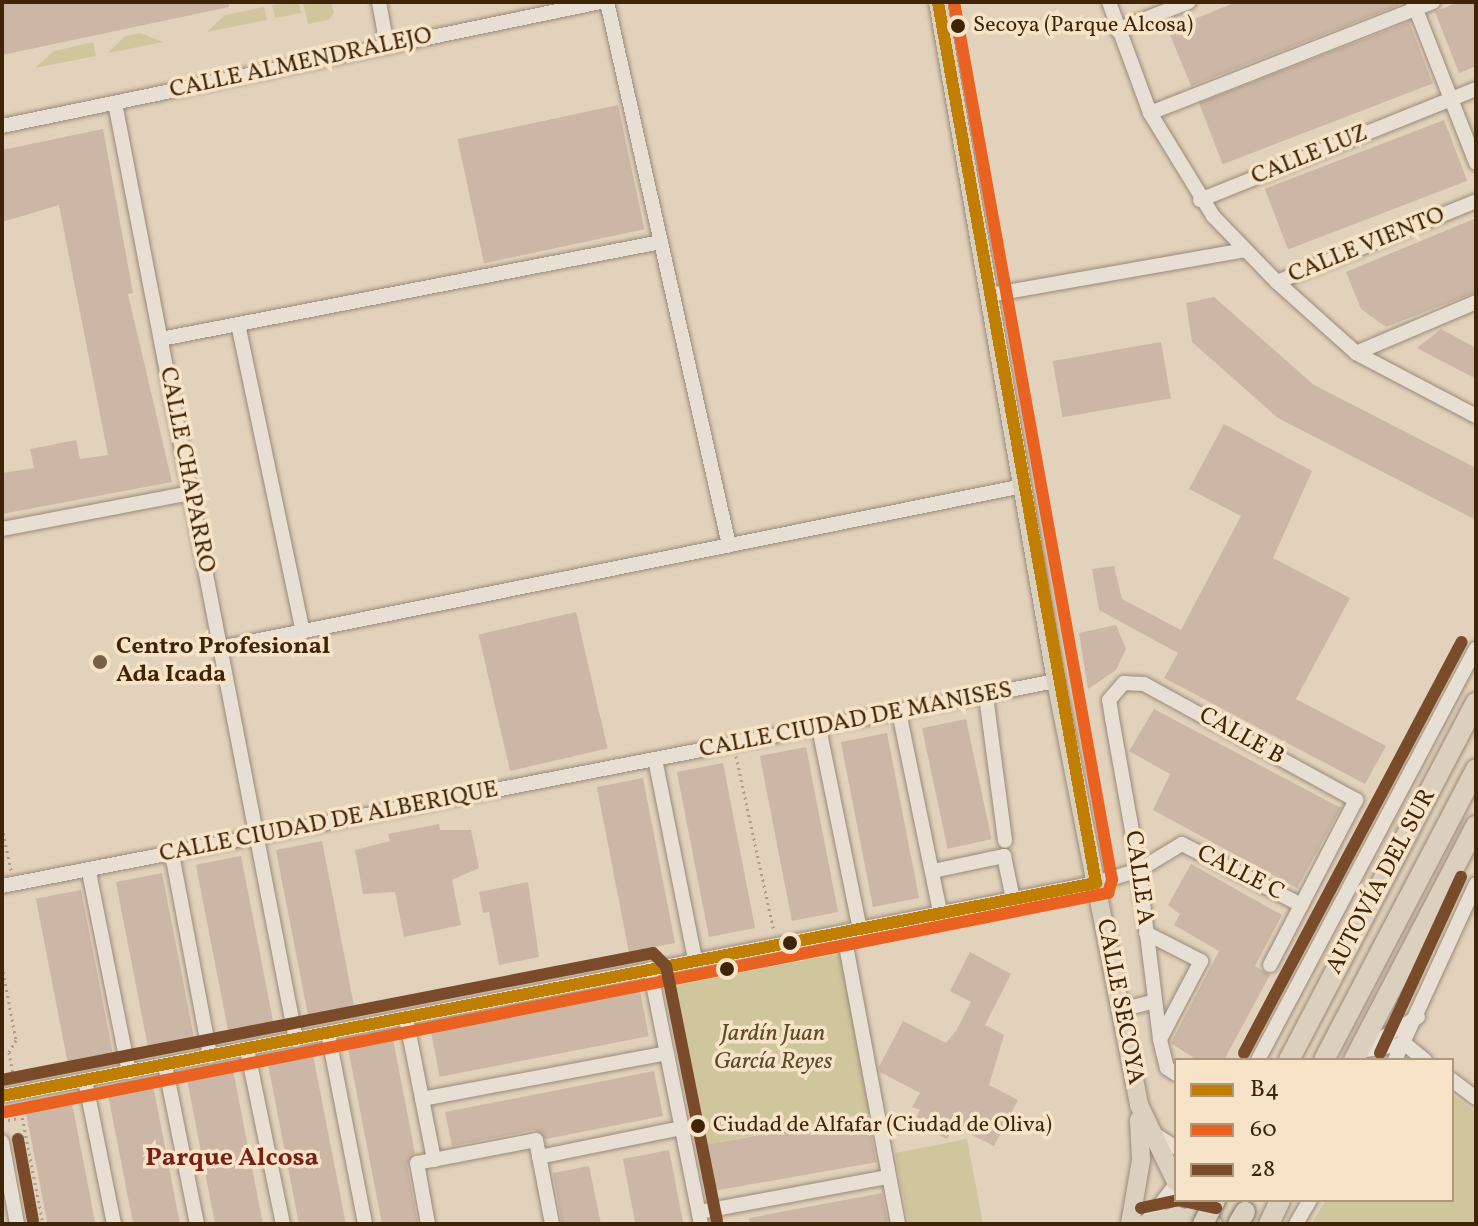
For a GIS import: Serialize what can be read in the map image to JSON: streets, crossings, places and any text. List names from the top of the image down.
{
  "streets": {
    "highway": ["AUTOVÍA DEL SUR"],
    "main road": ["CALLE SECOYA"],
    "street": [
      "CALLE ALMENDRALEJO",
      "CALLE LUZ",
      "CALLE VIENTO",
      "CALLE CHAPARRO",
      "CALLE CIUDAD DE MANISES",
      "CALLE B",
      "CALLE CIUDAD DE ALBERIQUE",
      "CALLE C",
      "CALLE A"
    ]
  },
  "crossings": [
    ["CALLE ALMENDRALEJO", "CALLE CHAPARRO"],
    ["CALLE CHAPARRO", "CALLE CIUDAD DE ALBERIQUE"],
    ["CALLE CIUDAD DE MANISES", "CALLE CIUDAD DE ALBERIQUE"],
    ["CALLE CIUDAD DE MANISES", "CALLE SECOYA"],
    ["CALLE B", "CALLE C"],
    ["CALLE B", "CALLE A"],
    ["CALLE C", "CALLE A"]
  ],
  "districts": ["Parque Alcosa"],
  "parks": ["Jardín Juan García Reyes"],
  "places": ["Secoya (Parque Alcosa)", "Centro Profesional Ada Icada", "Ciudad de Alfafar (Ciudad de Oliva)"],
  "lines": ["transit line B4", "transit line 60", "transit line 28"],
  "legend": ["B4", "60", "28"]
}
